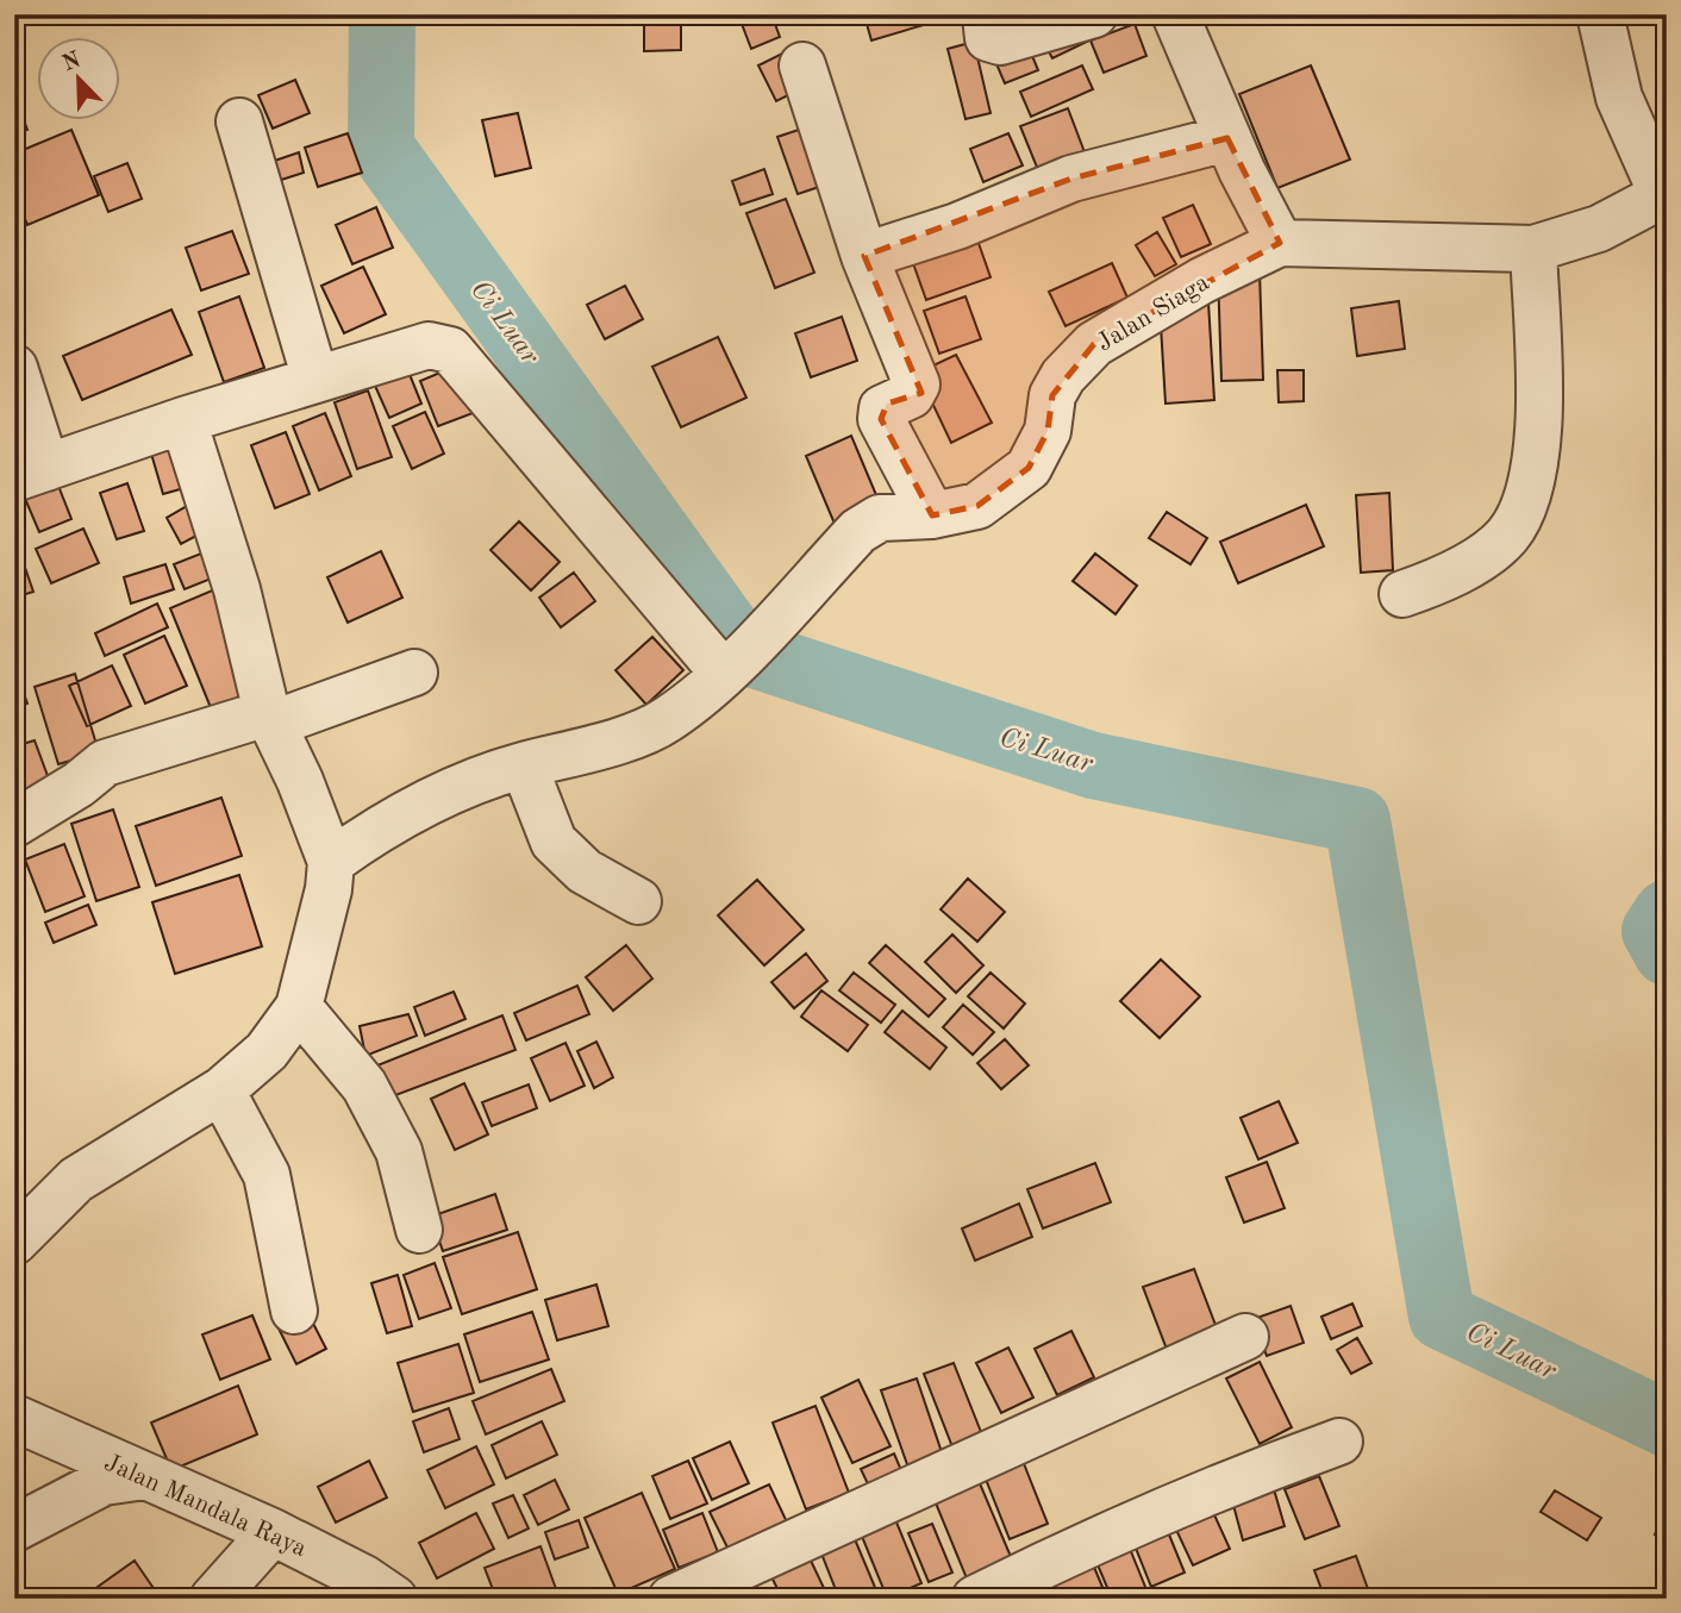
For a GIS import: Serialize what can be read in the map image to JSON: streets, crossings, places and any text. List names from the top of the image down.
{
  "streets": {
    "street": ["Jalan Siaga", "Jalan Mandala Raya"]
  },
  "water": ["Ci Luar"],
  "north": "top left"
}
